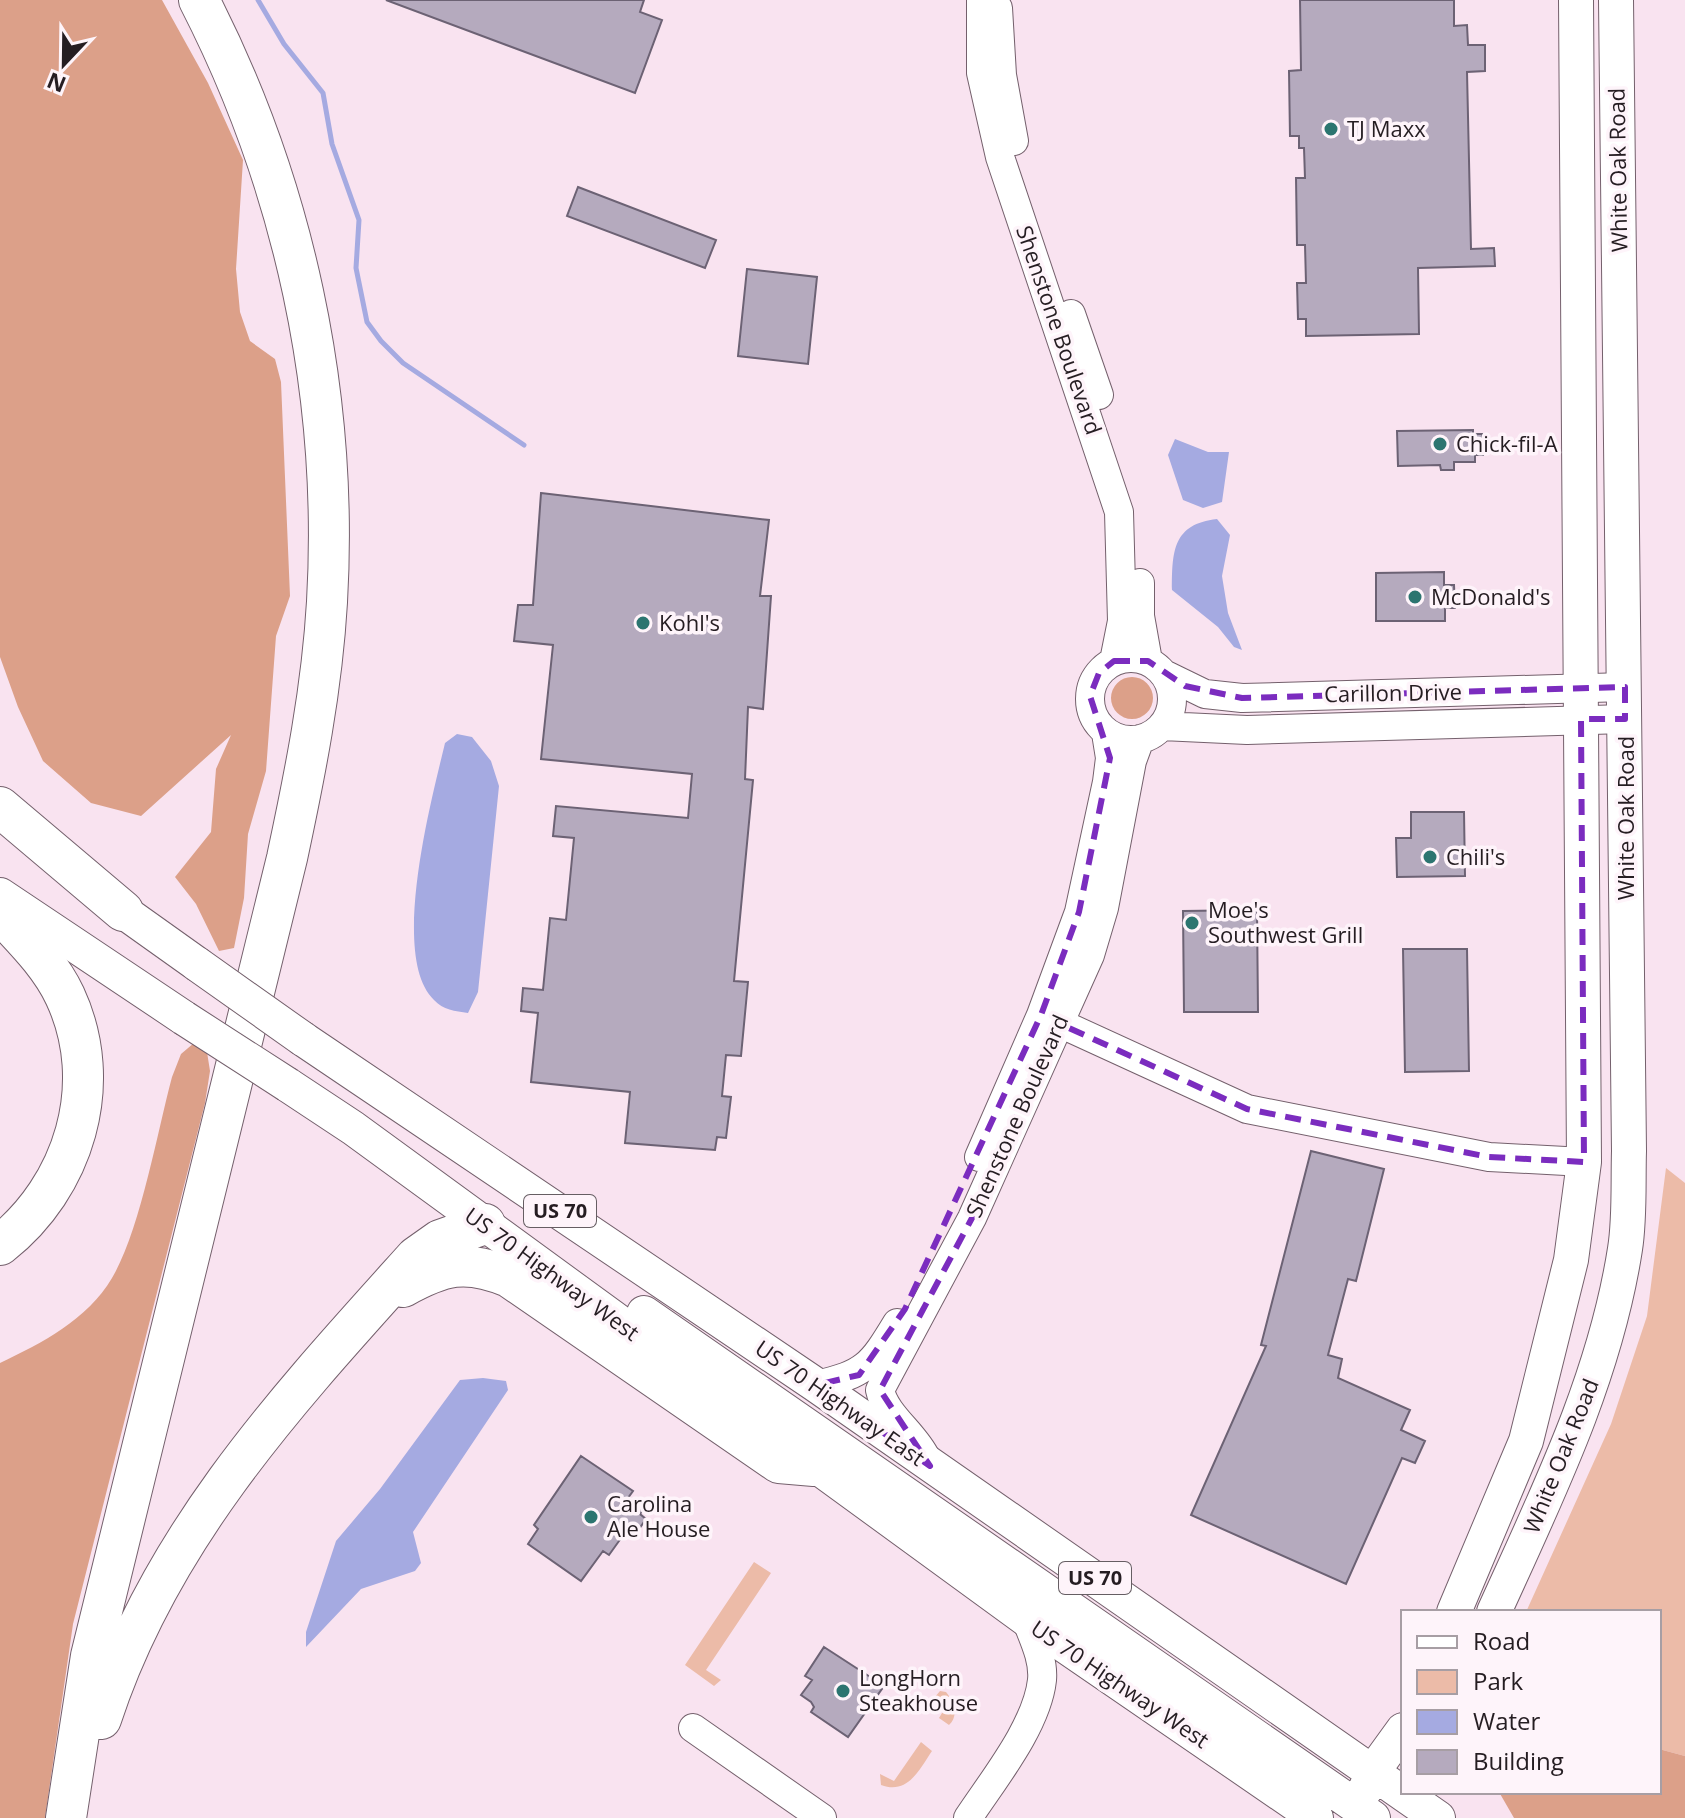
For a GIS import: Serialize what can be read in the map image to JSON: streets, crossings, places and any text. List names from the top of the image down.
{
  "streets": {
    "main road": [
      "White Oak Road",
      "US 70",
      "US 70 Highway West",
      "US 70 Highway East"
    ],
    "street": ["Shenstone Boulevard", "Carillon Drive"]
  },
  "crossings": [
    ["White Oak Road", "Carillon Drive"],
    ["Shenstone Boulevard", "Carillon Drive"],
    ["Shenstone Boulevard", "US 70 Highway East"],
    ["US 70", "US 70 Highway West"],
    ["US 70", "US 70 Highway East"]
  ],
  "places": [
    "TJ Maxx",
    "Chick-fil-A",
    "McDonald's",
    "Kohl's",
    "Chili's",
    "Moe's Southwest Grill",
    "Carolina Ale House",
    "LongHorn Steakhouse"
  ],
  "legend": [
    "Road",
    "Park",
    "Water",
    "Building"
  ],
  "north": "bottom"
}
